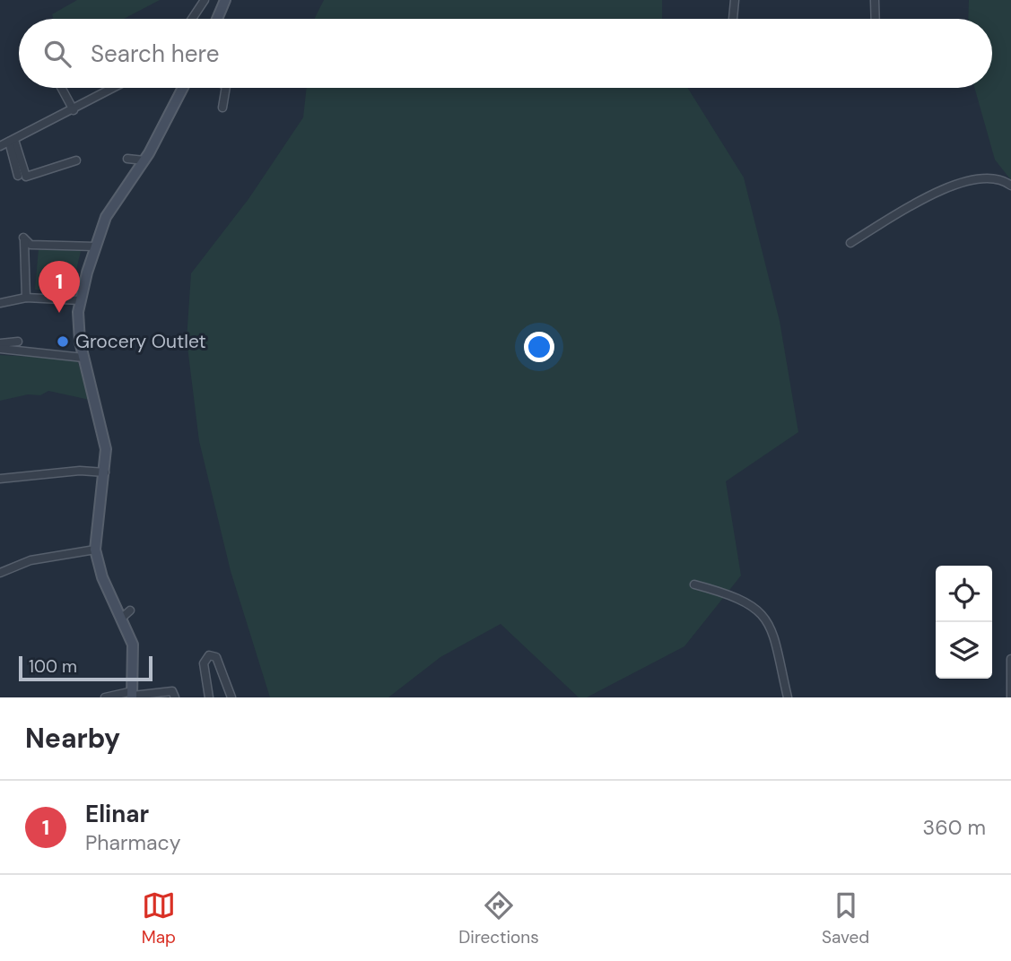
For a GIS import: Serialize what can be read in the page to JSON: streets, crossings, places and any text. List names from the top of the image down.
{
  "places": ["Grocery Outlet"],
  "scale_bar": "100 m",
  "page": {
    "search": "Search here",
    "pins": "1",
    "scale": "100 m",
    "heading": "Nearby",
    "list": [
      {
        "mark": "1",
        "name": "Elinar",
        "note": "Pharmacy",
        "value": "360 m"
      }
    ],
    "nav": ["Map", "Directions", "Saved"]
  }
}
